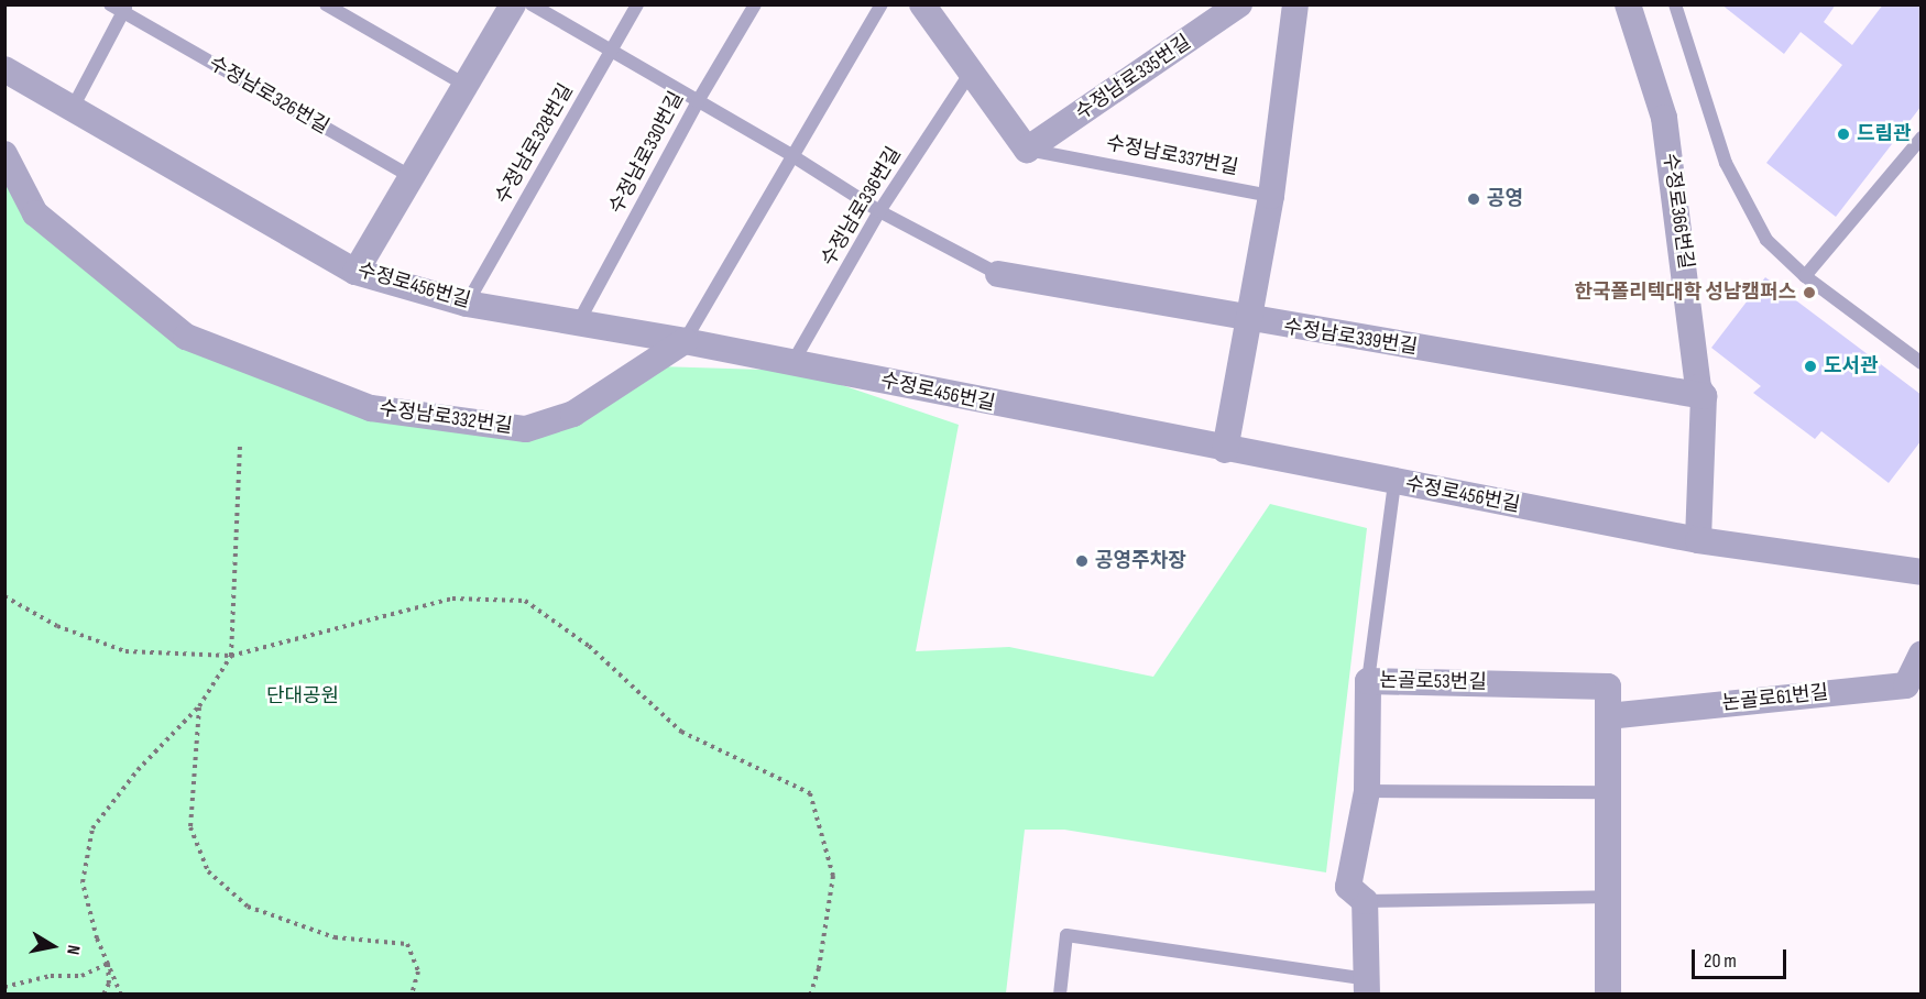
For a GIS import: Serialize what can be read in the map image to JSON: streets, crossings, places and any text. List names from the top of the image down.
{
  "streets": {
    "street": [
      "수정남로335번길",
      "수정로366번길",
      "수정로456번길",
      "수정남로339번길",
      "수정남로332번길",
      "논골로53번길",
      "논골로61번길"
    ],
    "lane": [
      "수정남로326번길",
      "수정남로328번길",
      "수정남로330번길",
      "수정남로337번길",
      "수정남로336번길"
    ]
  },
  "crossings": [
    ["수정남로335번길", "수정남로337번길"],
    ["수정남로328번길", "수정로456번길"],
    ["수정남로330번길", "수정로456번길"],
    ["수정남로336번길", "수정로456번길"],
    ["수정로366번길", "수정로456번길"],
    ["수정로366번길", "수정남로339번길"],
    ["수정로456번길", "수정남로332번길"],
    ["논골로53번길", "논골로61번길"]
  ],
  "parks": ["단대공원"],
  "places": [
    "드림관",
    "공영",
    "한국폴리텍대학 성남캠퍼스",
    "도서관",
    "공영주차장"
  ],
  "scale_bar": "20 m",
  "north": "right"
}
